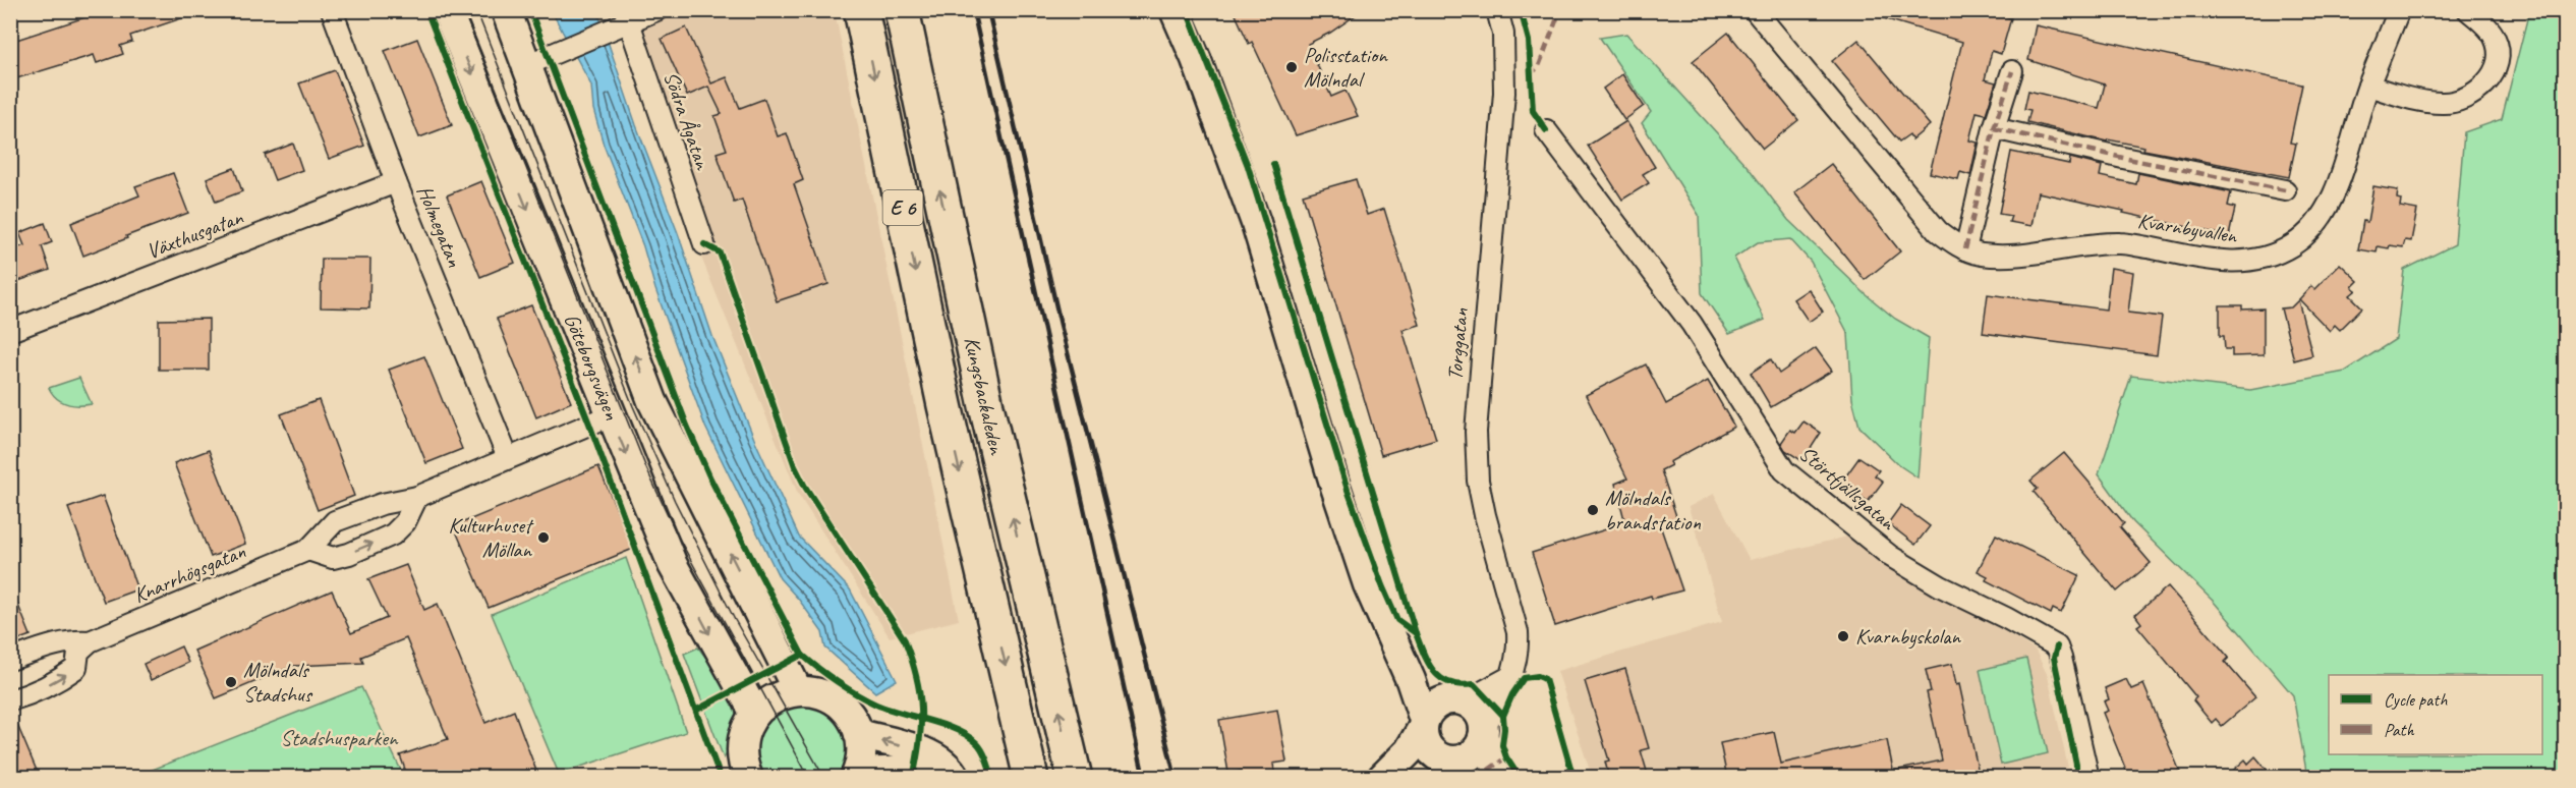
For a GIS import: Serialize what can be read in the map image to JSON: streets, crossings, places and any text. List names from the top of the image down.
{
  "streets": {
    "highway": ["E 6", "Kungsbackaleden"],
    "main road": ["Göteborgsvägen"],
    "street": [
      "Södra Ågatan",
      "Holmegatan",
      "Kvarnbyvallen",
      "Växthusgatan",
      "Torggatan",
      "Störtfjällsgatan",
      "Knarrhögsgatan"
    ]
  },
  "crossings": [
    ["Holmegatan", "Växthusgatan"],
    ["Holmegatan", "Knarrhögsgatan"],
    ["Göteborgsvägen", "Knarrhögsgatan"]
  ],
  "parks": ["Stadshusparken"],
  "places": [
    "Polisstation Mölndal",
    "Mölndals brandstation",
    "Kulturhuset Möllan",
    "Kvarnbyskolan",
    "Mölndals Stadshus"
  ],
  "legend": ["Cycle path", "Path"]
}
